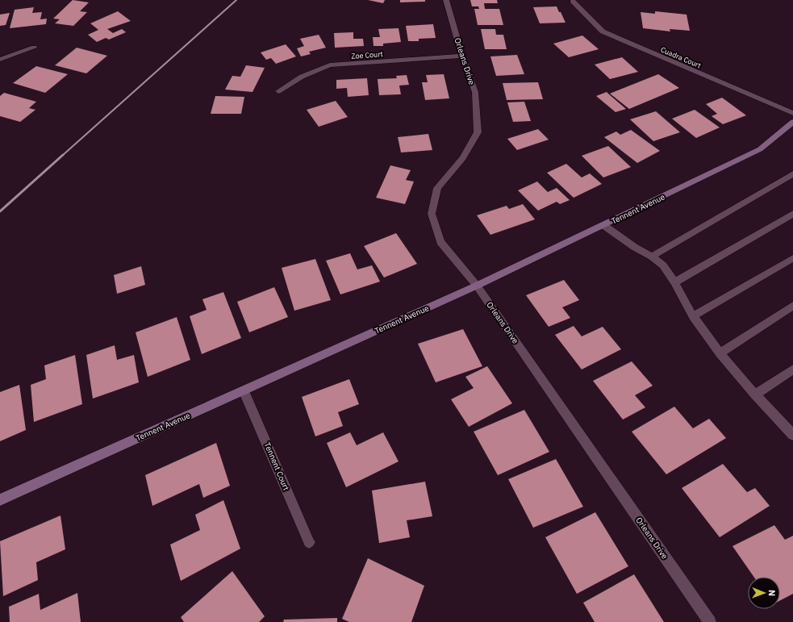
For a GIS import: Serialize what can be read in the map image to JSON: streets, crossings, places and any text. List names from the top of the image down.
{
  "streets": {
    "street": [
      "Zoe Court",
      "Cuadra Court",
      "Orleans Drive",
      "Tennent Avenue",
      "Tennent Court"
    ]
  },
  "crossings": [
    ["Zoe Court", "Orleans Drive"],
    ["Orleans Drive", "Tennent Avenue"],
    ["Tennent Avenue", "Tennent Court"]
  ],
  "north": "right"
}
